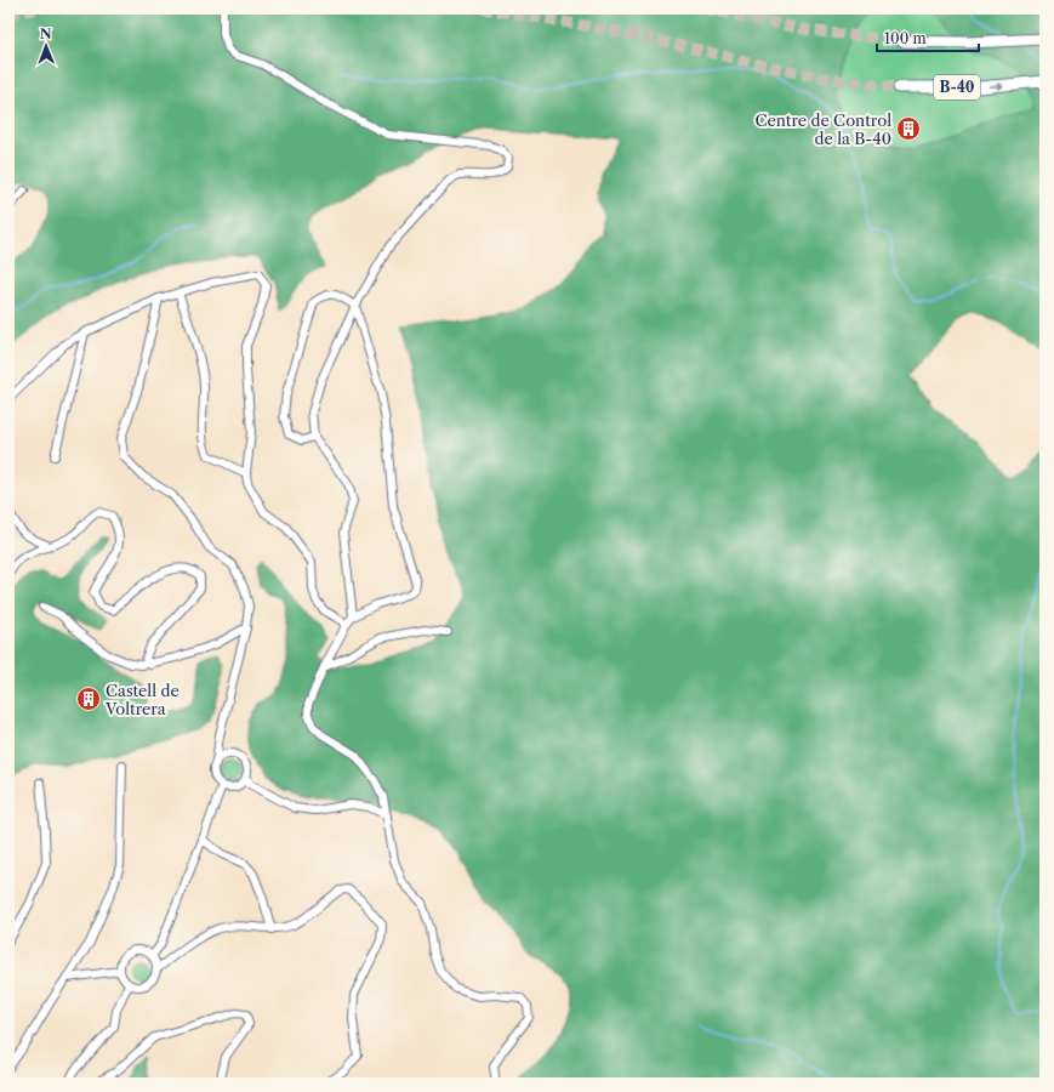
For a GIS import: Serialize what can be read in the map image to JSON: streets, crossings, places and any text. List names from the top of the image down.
{
  "streets": {
    "highway": ["B-40"]
  },
  "places": {
    "building": ["Centre de Control de la B-40", "Castell de Voltrera"]
  },
  "scale_bar": "100 m",
  "north": "top"
}
